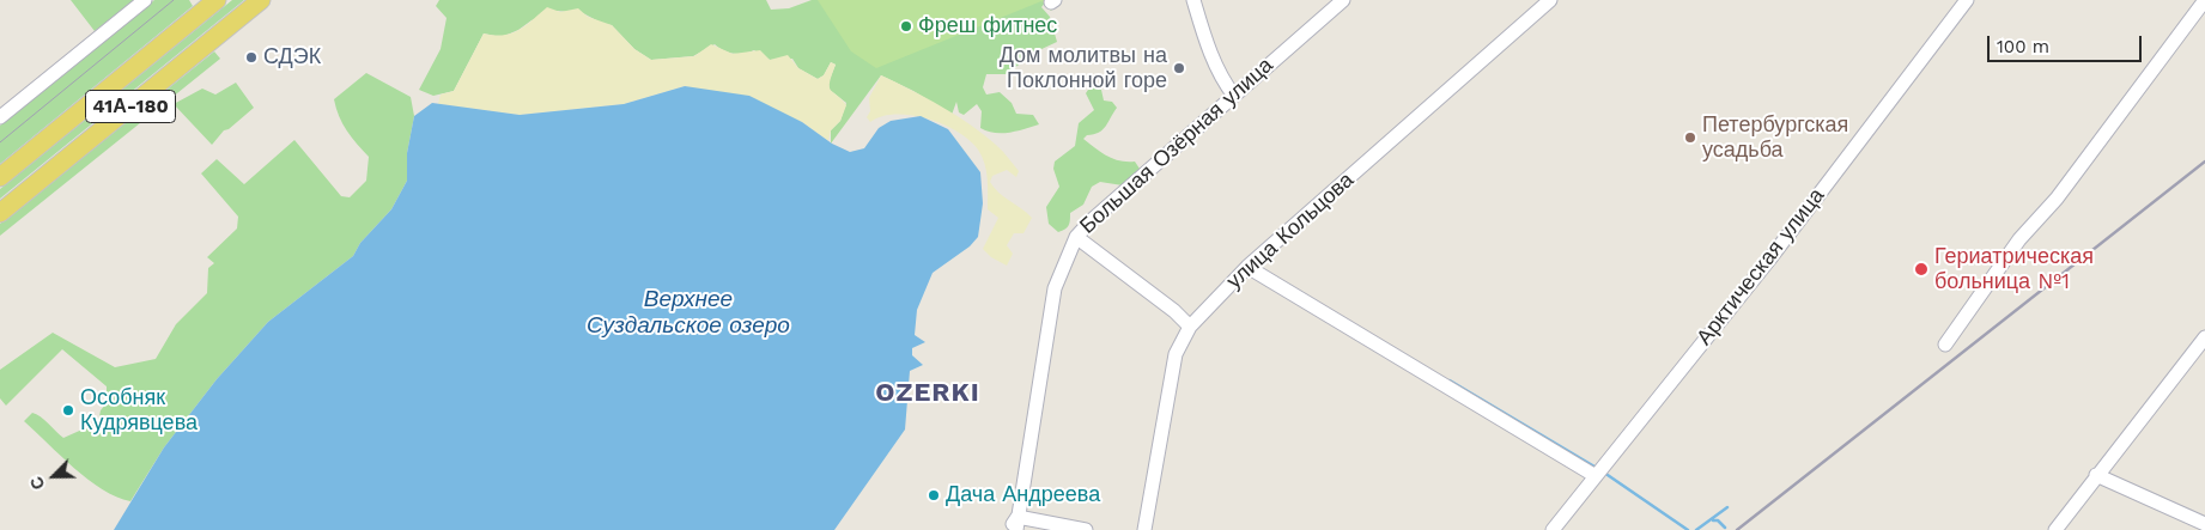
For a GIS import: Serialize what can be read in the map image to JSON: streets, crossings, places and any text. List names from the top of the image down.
{
  "streets": {
    "main road": ["41А-180"],
    "street": ["Большая Озёрная улица", "улица Кольцова", "Арктическая улица"]
  },
  "districts": ["OZERKI"],
  "water": ["Верхнее Суздальское озеро"],
  "places": [
    "Фреш фитнес",
    "СДЭК",
    "Дом молитвы на Поклонной горе",
    "Петербургская усадьба",
    "Гериатрическая больница №1",
    "Особняк Кудрявцева",
    "Дача Андреева"
  ],
  "scale_bar": "100 m",
  "north": "bottom left"
}
